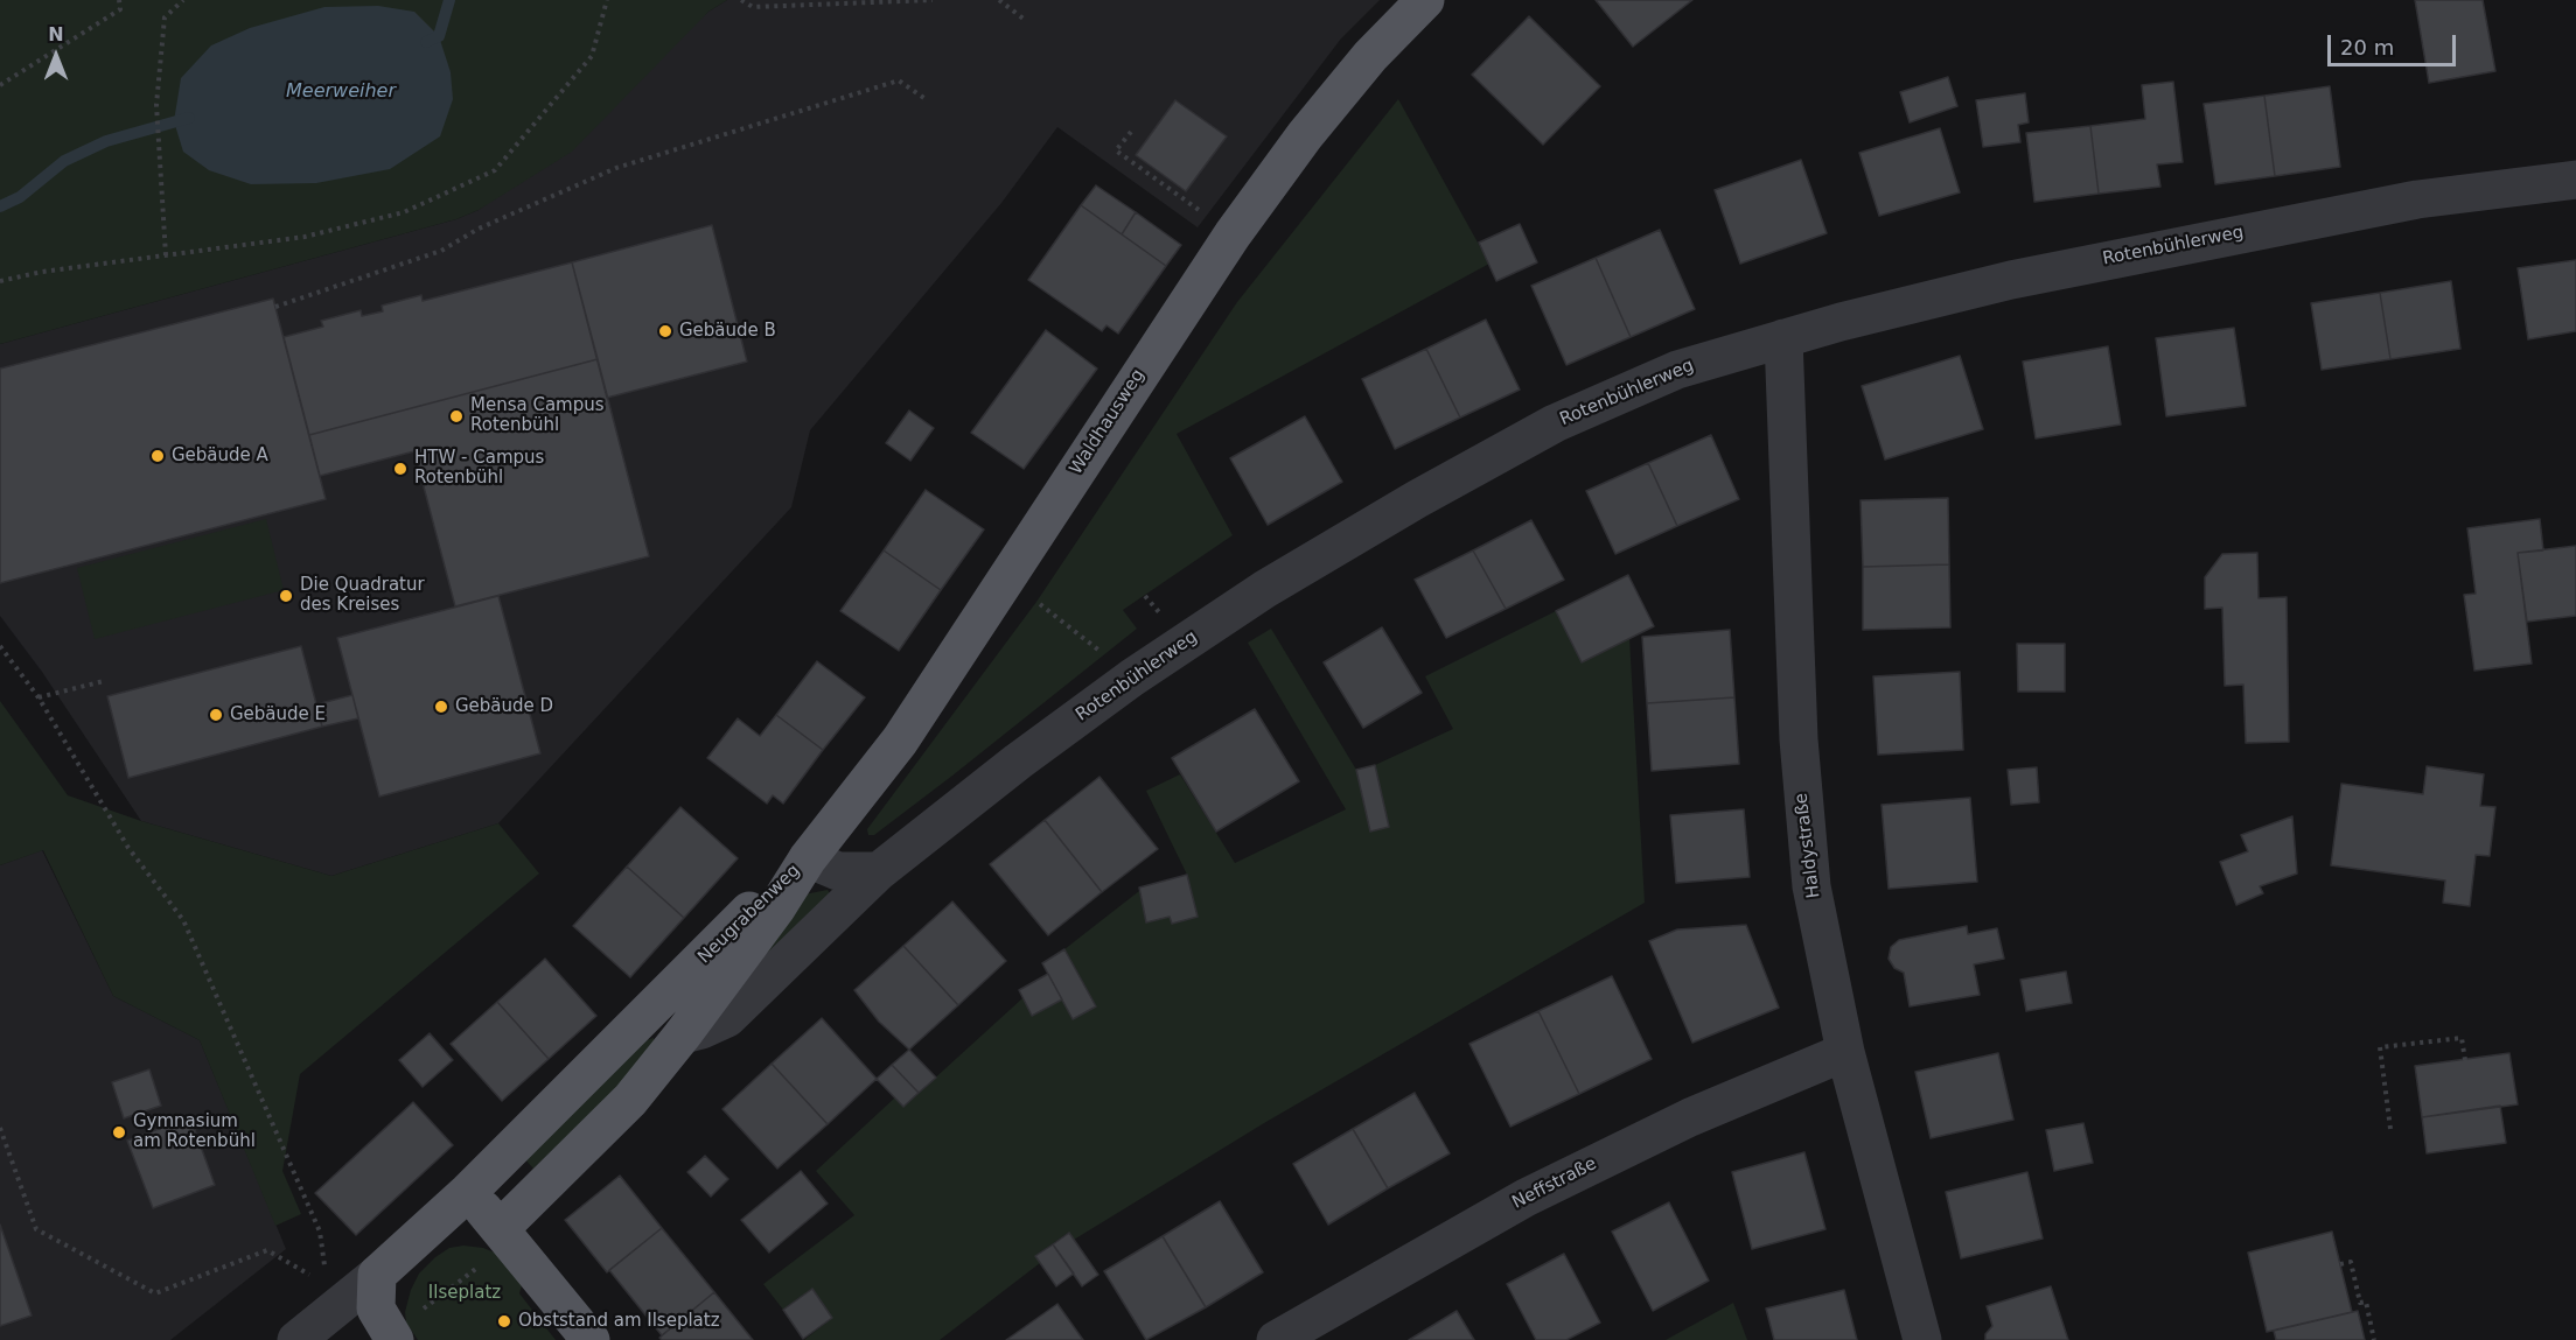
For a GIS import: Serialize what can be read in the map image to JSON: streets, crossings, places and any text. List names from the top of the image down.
{
  "streets": {
    "main road": ["Waldhausweg", "Neugrabenweg"],
    "street": ["Rotenbühlerweg", "Haldystraße", "Neffstraße"]
  },
  "crossings": [
    ["Rotenbühlerweg", "Haldystraße"],
    ["Rotenbühlerweg", "Neugrabenweg"],
    ["Waldhausweg", "Neugrabenweg"],
    ["Haldystraße", "Neffstraße"]
  ],
  "water": ["Meerweiher"],
  "parks": ["Ilseplatz"],
  "places": [
    "Gebäude B",
    "Mensa Campus Rotenbühl",
    "Gebäude A",
    "HTW - Campus Rotenbühl",
    "Die Quadratur des Kreises",
    "Gebäude D",
    "Gebäude E",
    "Gymnasium am Rotenbühl",
    "Obststand am Ilseplatz"
  ],
  "scale_bar": "20 m",
  "north": "top"
}
